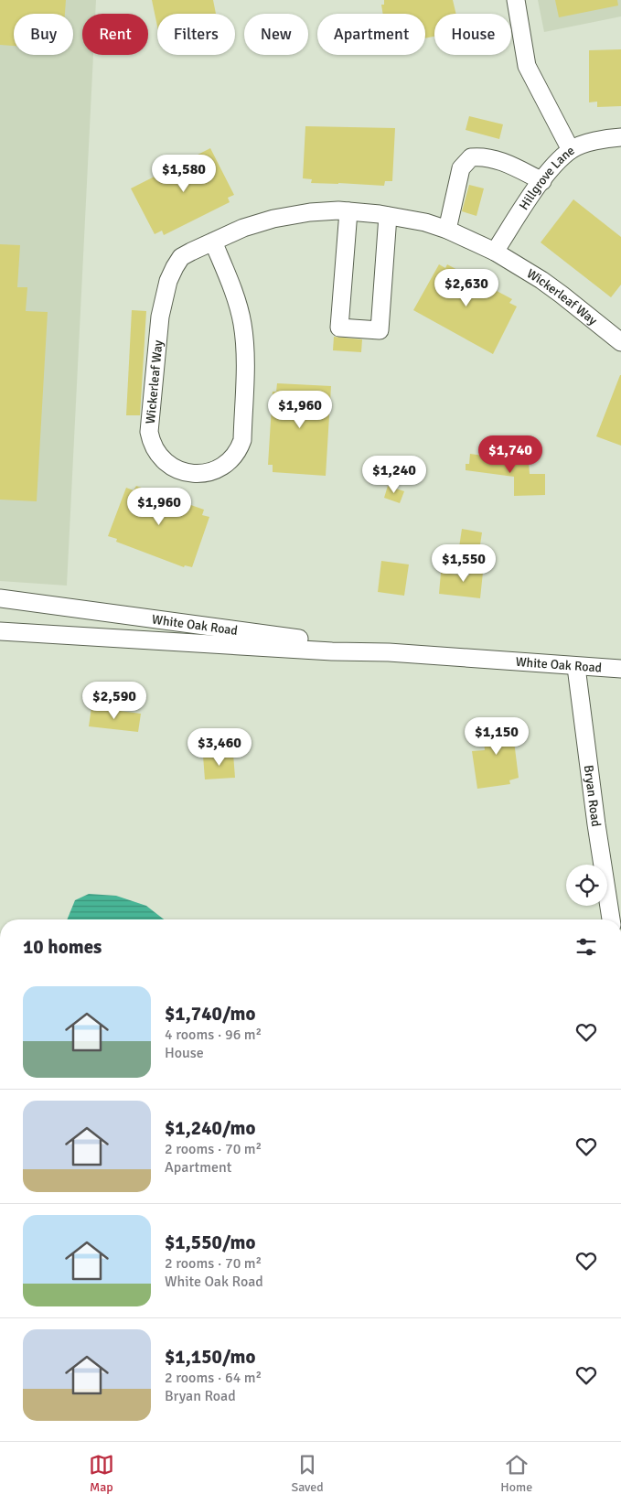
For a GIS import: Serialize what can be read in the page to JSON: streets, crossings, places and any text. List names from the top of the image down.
{
  "streets": {
    "street": [
      "Hillgrove Lane",
      "Wickerleaf Way",
      "White Oak Road",
      "Bryan Road"
    ]
  },
  "crossings": [
    ["Hillgrove Lane", "Wickerleaf Way"],
    ["White Oak Road", "Bryan Road"]
  ],
  "page": {
    "chip": [
      "Buy",
      "Rent",
      "Filters",
      "New",
      "Apartment",
      "House"
    ],
    "price": [
      "$1,580",
      "$2,630",
      "$1,960",
      "$1,740",
      "$1,240",
      "$1,960",
      "$1,550",
      "$2,590",
      "$1,150",
      "$3,460"
    ],
    "heading": "10 homes",
    "list": [
      {
        "name": "$1,740/mo",
        "note": "4 rooms · 96 m² · House"
      },
      {
        "name": "$1,240/mo",
        "note": "2 rooms · 70 m² · Apartment"
      },
      {
        "name": "$1,550/mo",
        "note": "2 rooms · 70 m² · White Oak Road"
      },
      {
        "name": "$1,150/mo",
        "note": "2 rooms · 64 m² · Bryan Road"
      }
    ],
    "tabs": ["Map", "Saved", "Home"]
  }
}
